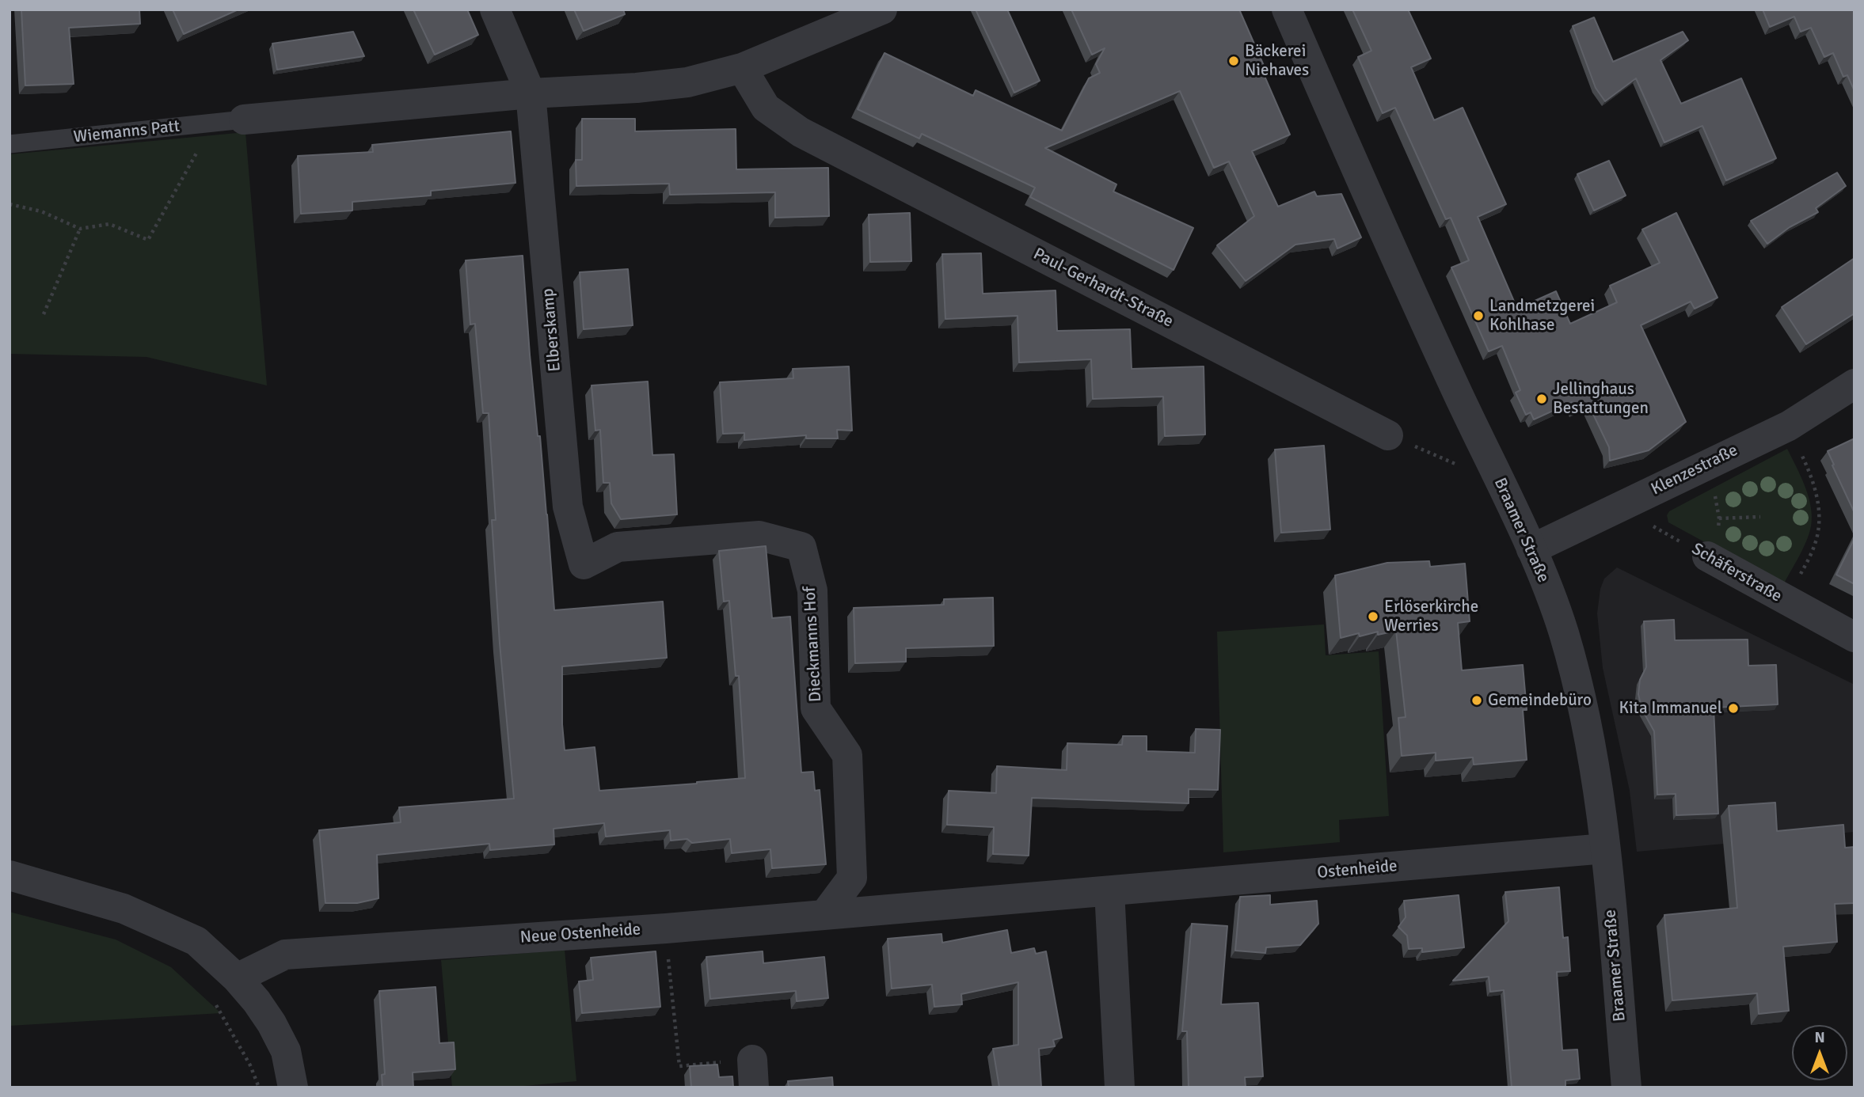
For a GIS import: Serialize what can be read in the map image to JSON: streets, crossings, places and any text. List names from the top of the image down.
{
  "streets": {
    "street": [
      "Paul-Gerhardt-Straße",
      "Elberskamp",
      "Klenzestraße",
      "Braamer Straße",
      "Schäferstraße",
      "Dieckmanns Hof",
      "Ostenheide",
      "Neue Ostenheide"
    ],
    "lane": ["Wiemanns Patt"]
  },
  "crossings": [
    ["Elberskamp", "Dieckmanns Hof"],
    ["Klenzestraße", "Braamer Straße"],
    ["Klenzestraße", "Schäferstraße"],
    ["Braamer Straße", "Ostenheide"],
    ["Dieckmanns Hof", "Neue Ostenheide"],
    ["Ostenheide", "Neue Ostenheide"]
  ],
  "places": [
    "Bäckerei Niehaves",
    "Landmetzgerei Kohlhase",
    "Jellinghaus Bestattungen",
    "Erlöserkirche Werries",
    "Gemeindebüro",
    "Kita Immanuel"
  ],
  "north": "top"
}
